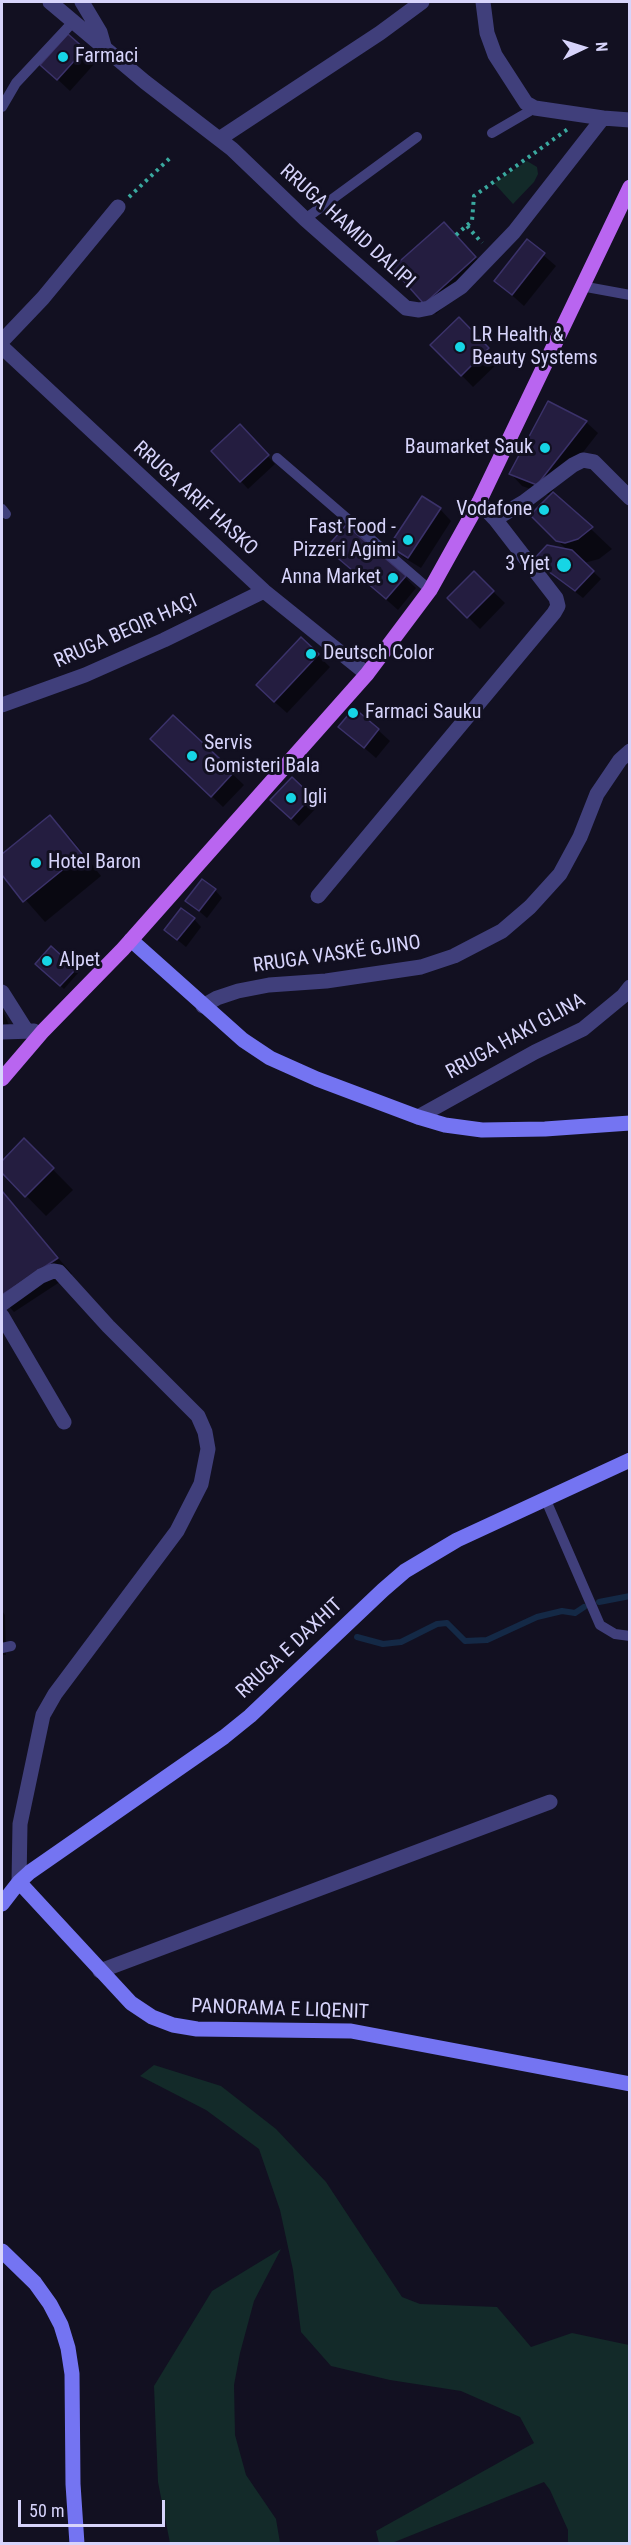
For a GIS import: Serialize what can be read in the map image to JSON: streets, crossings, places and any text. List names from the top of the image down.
{
  "streets": {
    "street": [
      "RRUGA HAMID DALIPI",
      "RRUGA ARIF HASKO",
      "RRUGA BEQIR HAÇI",
      "RRUGA VASKË GJINO",
      "RRUGA HAKI GLINA",
      "RRUGA E DAXHIT",
      "PANORAMA E LIQENIT"
    ]
  },
  "crossings": [
    ["RRUGA ARIF HASKO", "RRUGA BEQIR HAÇI"],
    ["RRUGA E DAXHIT", "PANORAMA E LIQENIT"]
  ],
  "places": [
    "Farmaci",
    "LR Health & Beauty Systems",
    "Baumarket Sauk",
    "Vodafone",
    "Fast Food - Pizzeri Agimi",
    "3 Yjet",
    "Anna Market",
    "Deutsch Color",
    "Farmaci Sauku",
    "Servis Gomisteri Bala",
    "Igli",
    "Hotel Baron",
    "Alpet"
  ],
  "scale_bar": "50 m",
  "north": "right"
}
